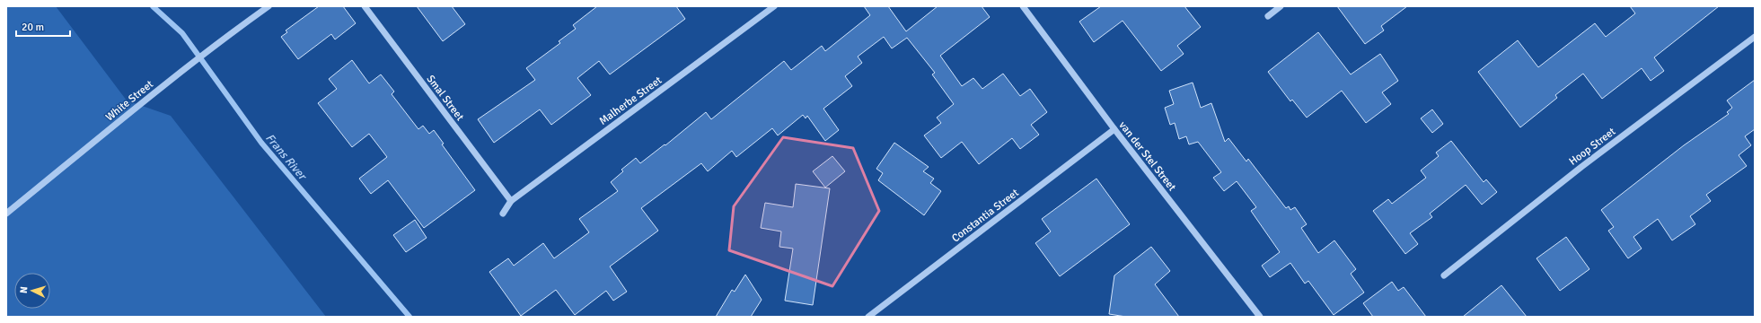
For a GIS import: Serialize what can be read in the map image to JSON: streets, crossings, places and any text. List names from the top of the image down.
{
  "streets": {
    "street": [
      "Smal Street",
      "White Street",
      "Malherbe Street",
      "Hoop Street",
      "van der Stel Street",
      "Constantia Street"
    ]
  },
  "crossings": [
    ["Smal Street", "Malherbe Street"],
    ["van der Stel Street", "Constantia Street"]
  ],
  "water": ["Frans River"],
  "scale_bar": "20 m",
  "north": "left"
}
